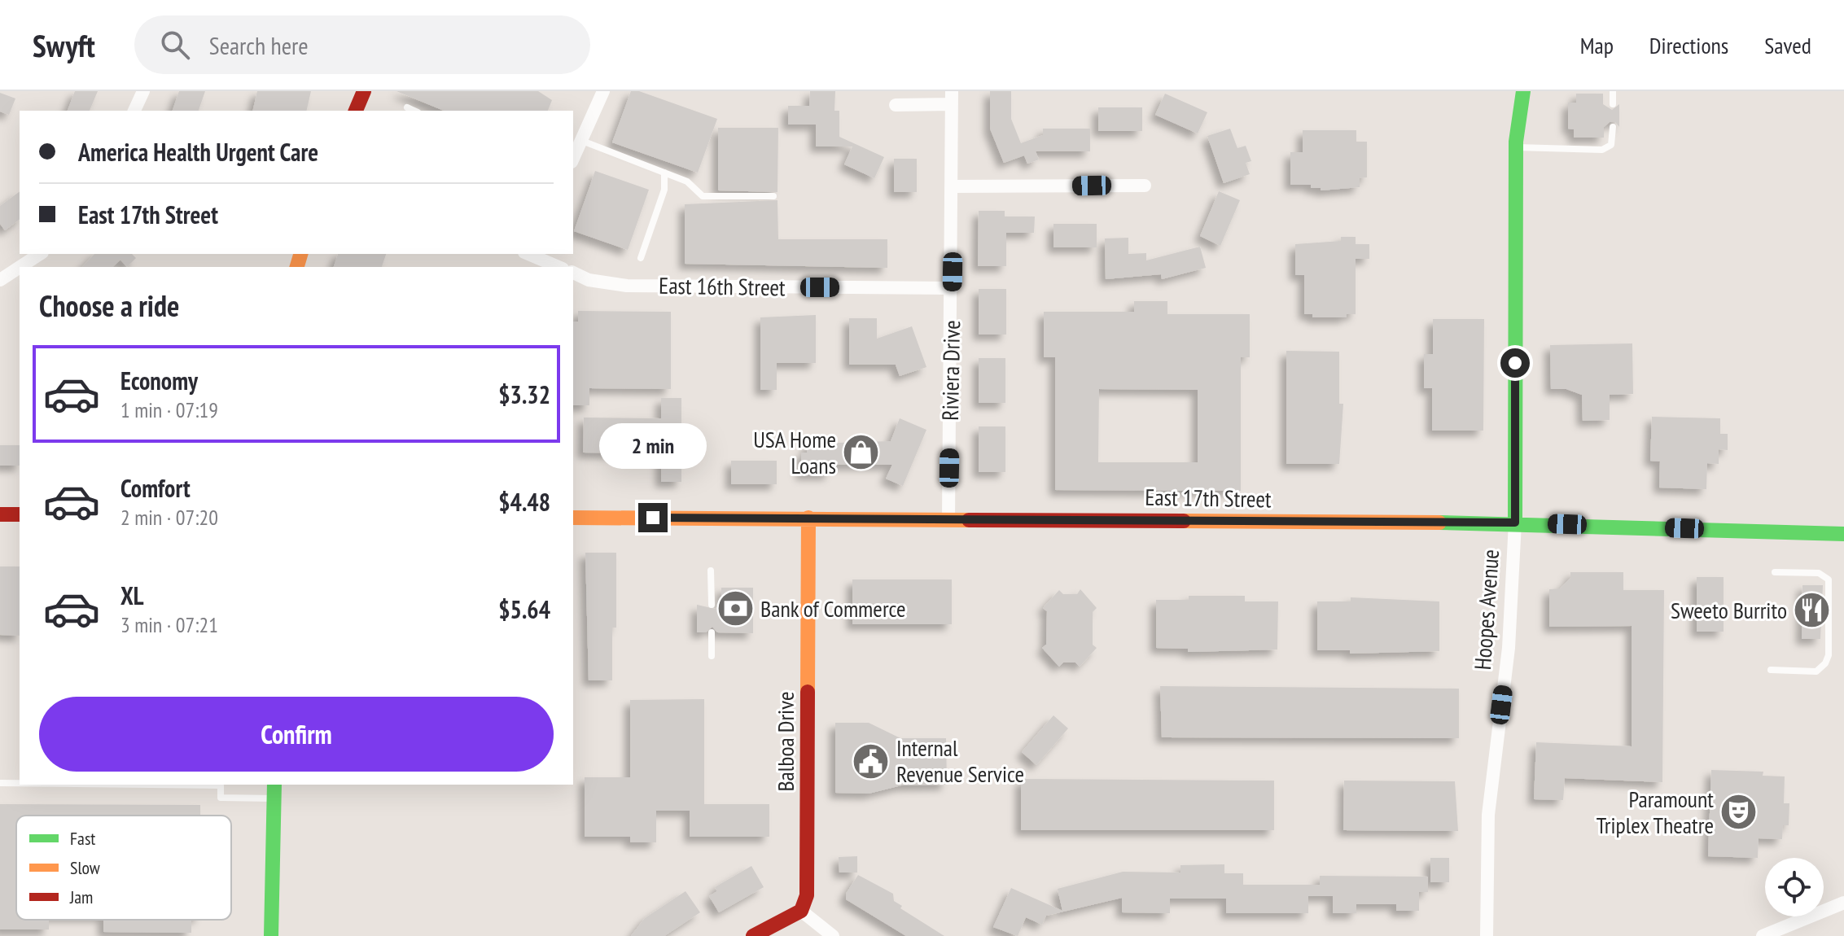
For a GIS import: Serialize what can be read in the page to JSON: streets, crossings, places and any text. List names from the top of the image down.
{
  "streets": {
    "main road": ["East 17th Street", "Hoopes Avenue", "Balboa Drive"],
    "street": ["East 16th Street", "Riviera Drive"]
  },
  "crossings": [
    ["East 16th Street", "Riviera Drive"],
    ["Riviera Drive", "East 17th Street"],
    ["East 17th Street", "Hoopes Avenue"],
    ["East 17th Street", "Balboa Drive"]
  ],
  "places": {
    "shop": ["USA Home Loans"],
    "bank": ["Bank of Commerce"],
    "restaurant": ["Sweeto Burrito"],
    "public building": ["Internal Revenue Service"],
    "theatre": ["Paramount Triplex Theatre"]
  },
  "legend": ["Fast", "Slow", "Jam"],
  "page": {
    "header": "Swyft",
    "search": "Search here",
    "nav": ["Map", "Directions", "Saved"],
    "banner": ["America Health Urgent Care", "East 17th Street"],
    "heading": "Choose a ride",
    "list": [
      {
        "name": "Economy",
        "note": "1 min · 07:19",
        "value": "$3.32"
      },
      {
        "name": "Comfort",
        "note": "2 min · 07:20",
        "value": "$4.48"
      },
      {
        "name": "XL",
        "note": "3 min · 07:21",
        "value": "$5.64"
      }
    ],
    "bubble": "2 min",
    "buttons": "Confirm"
  }
}
